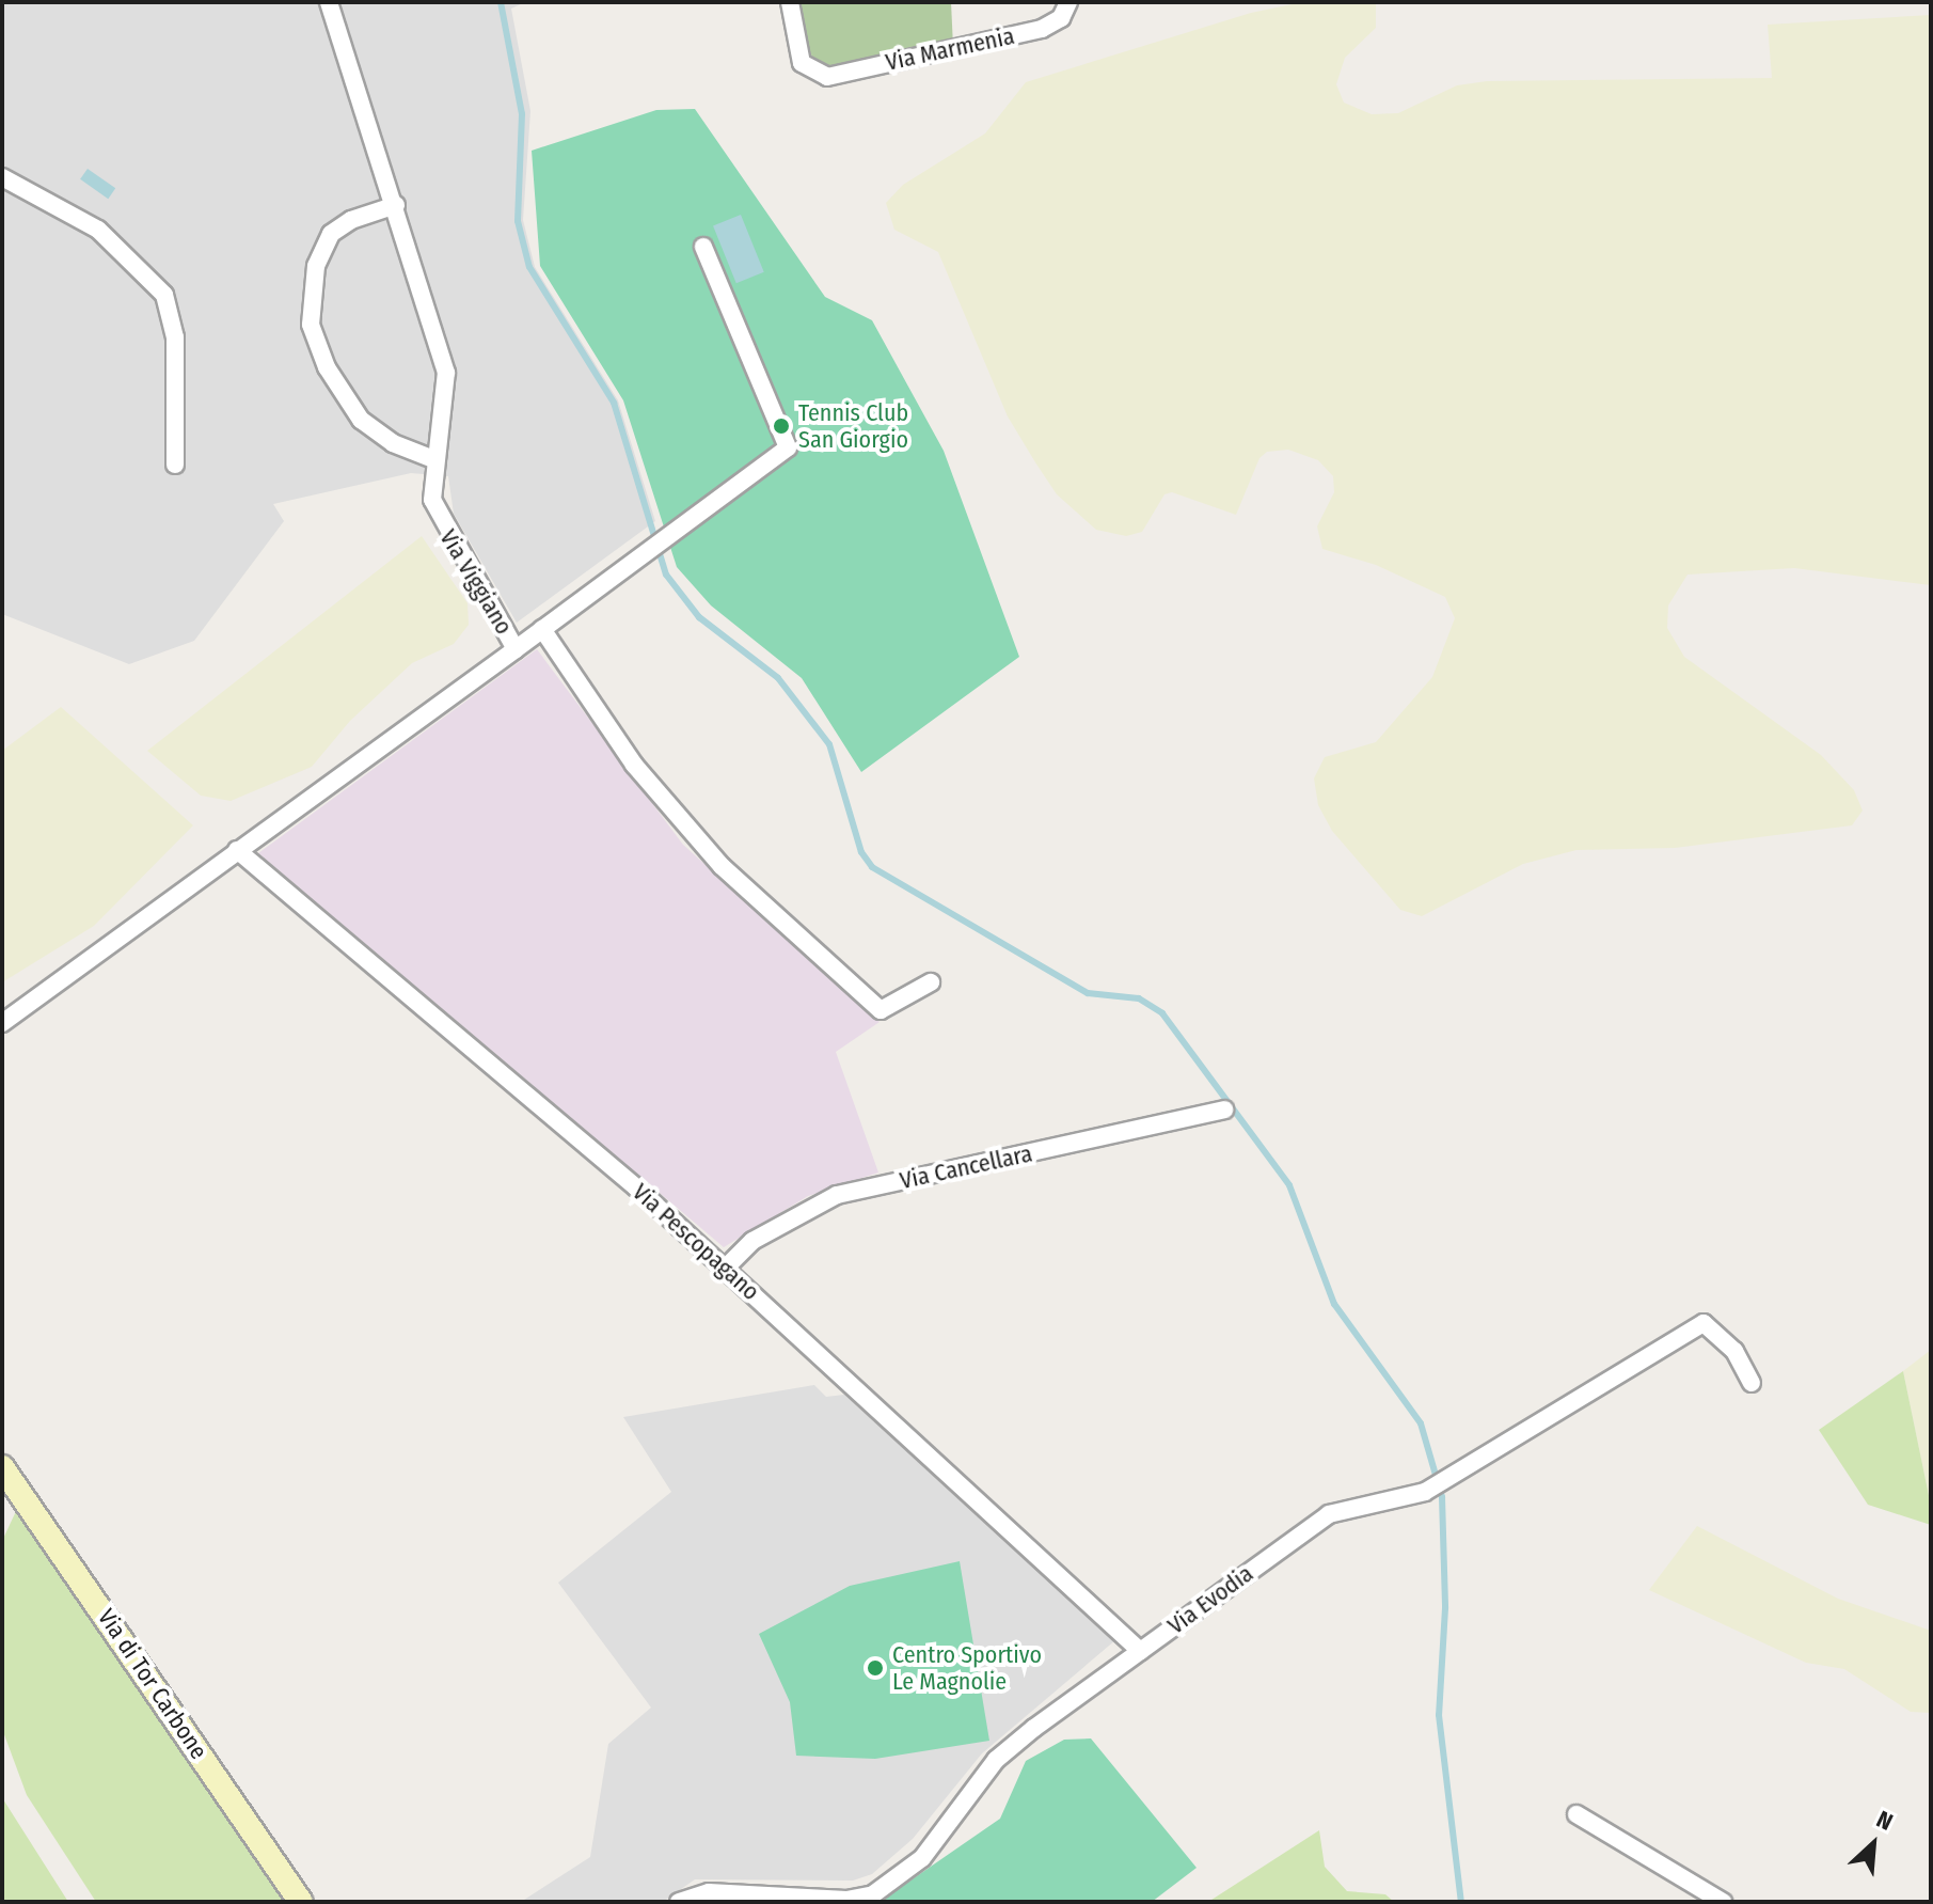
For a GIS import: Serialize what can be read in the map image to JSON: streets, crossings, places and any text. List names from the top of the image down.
{
  "streets": {
    "main road": ["Via di Tor Carbone"],
    "street": [
      "Via Marmenia",
      "Via Viggiano",
      "Via Cancellara",
      "Via Pescopagano",
      "Via Evodia"
    ]
  },
  "crossings": [
    ["Via Viggiano", "Via Pescopagano"],
    ["Via Cancellara", "Via Pescopagano"],
    ["Via Pescopagano", "Via Evodia"]
  ],
  "places": ["Tennis Club San Giorgio", "Centro Sportivo Le Magnolie"],
  "north": "top right"
}
